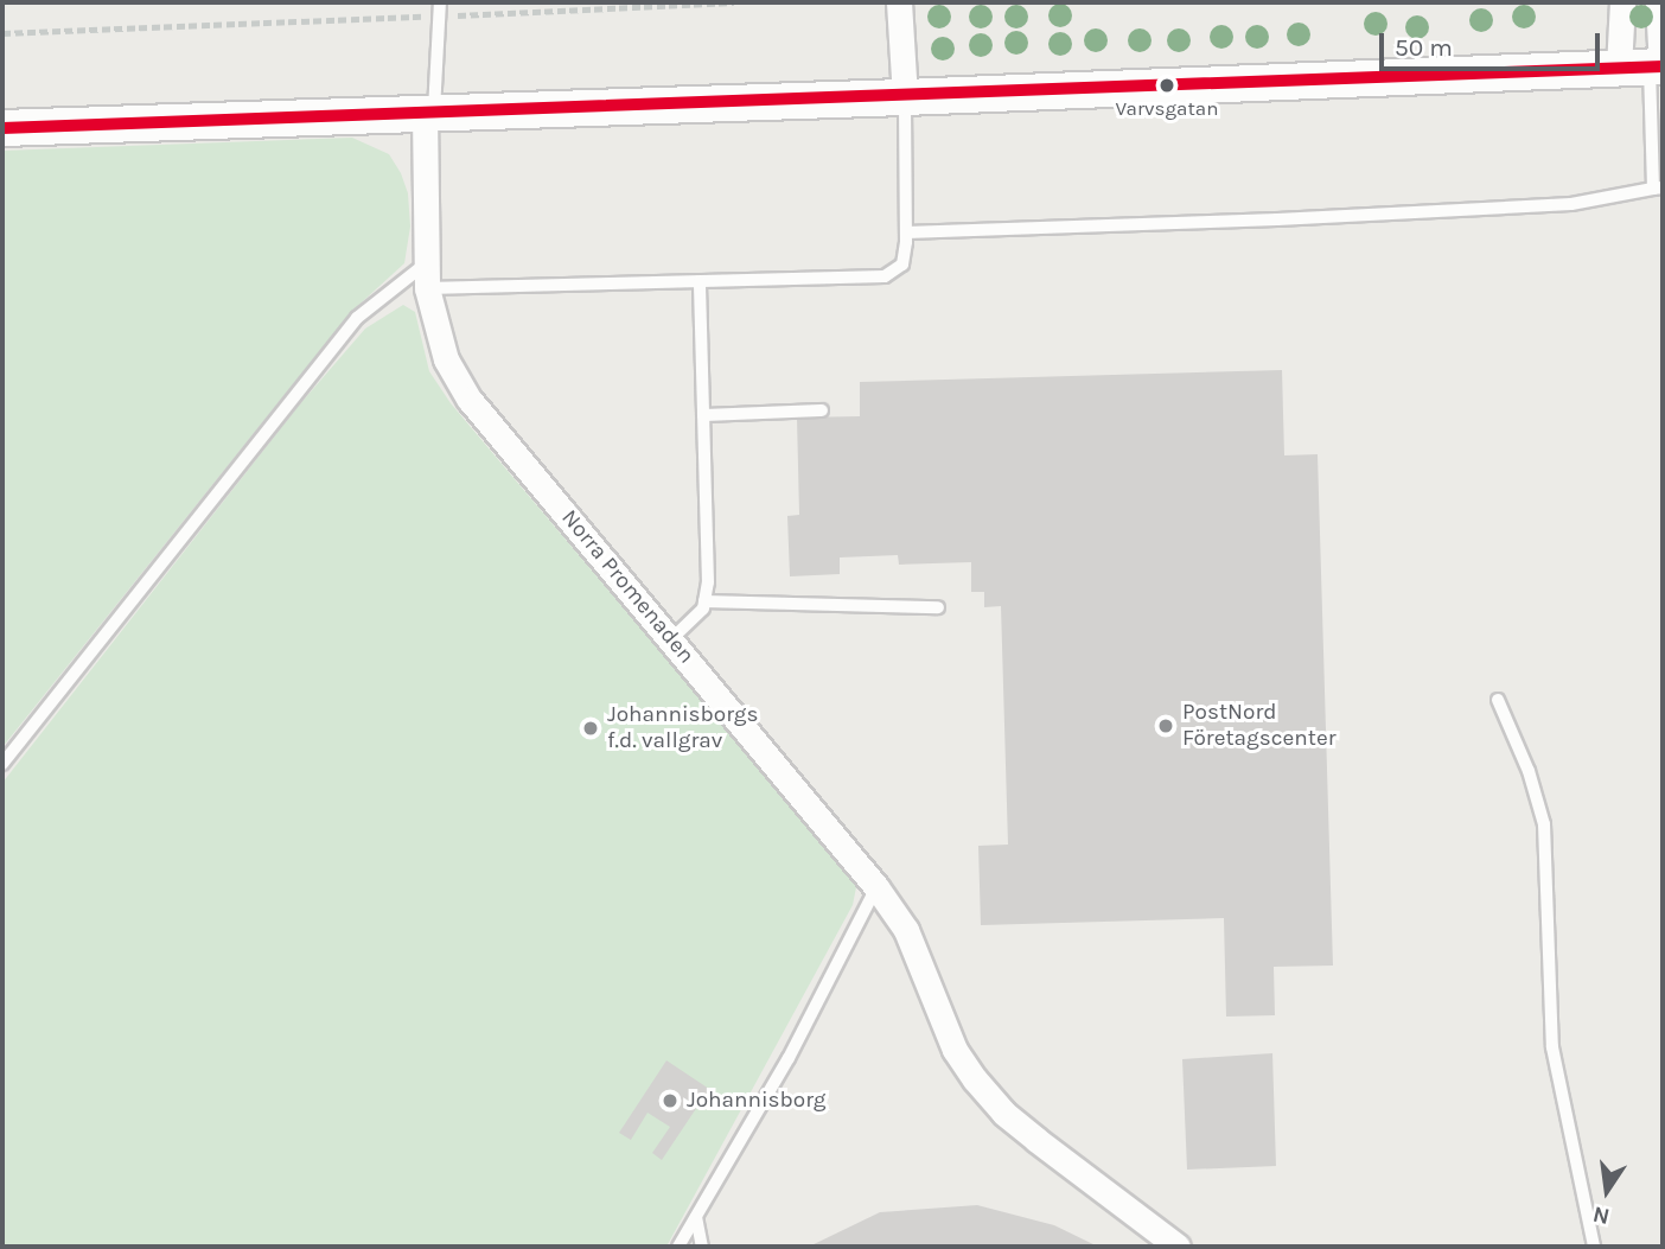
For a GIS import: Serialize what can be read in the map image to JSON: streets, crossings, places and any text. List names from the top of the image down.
{
  "streets": {
    "street": ["Norra Promenaden"]
  },
  "places": [
    "Varvsgatan",
    "PostNord Företagscenter",
    "Johannisborgs f.d. vallgrav",
    "Johannisborg"
  ],
  "scale_bar": "50 m",
  "north": "bottom"
}
